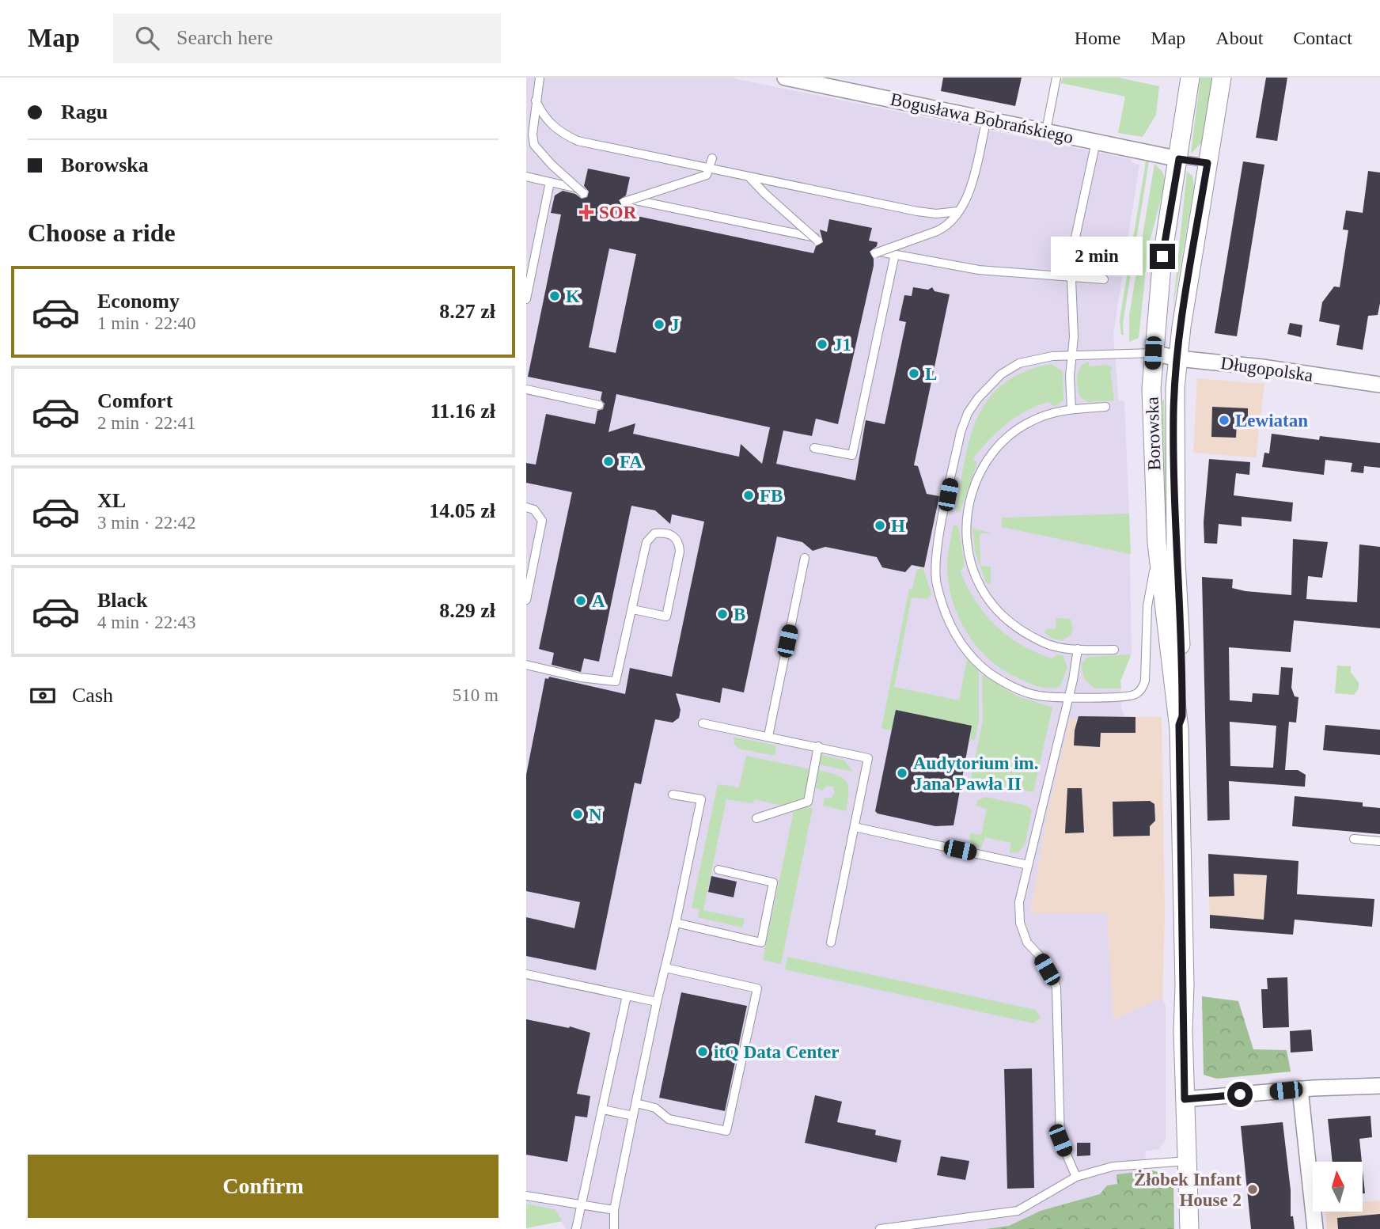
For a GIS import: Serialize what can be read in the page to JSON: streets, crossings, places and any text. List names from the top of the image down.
{
  "streets": {
    "street": ["Bogusława Bobrańskiego", "Długopolska", "Borowska"]
  },
  "crossings": [
    ["Bogusława Bobrańskiego", "Borowska"],
    ["Długopolska", "Borowska"]
  ],
  "places": {
    "health": ["SOR"],
    "other": [
      "K",
      "J",
      "J1",
      "L",
      "Lewiatan",
      "FA",
      "FB",
      "H",
      "A",
      "B",
      "Audytorium im. Jana Pawła II",
      "N",
      "itQ Data Center",
      "Żłobek Infant House 2"
    ]
  },
  "north": "top",
  "page": {
    "header": "Map",
    "search": "Search here",
    "nav": [
      "Home",
      "Map",
      "About",
      "Contact"
    ],
    "banner": ["Ragu", "Borowska"],
    "heading": "Choose a ride",
    "bubble": "2 min",
    "list": [
      {
        "name": "Economy",
        "note": "1 min · 22:40",
        "value": "8.27 zł"
      },
      {
        "name": "Comfort",
        "note": "2 min · 22:41",
        "value": "11.16 zł"
      },
      {
        "name": "XL",
        "note": "3 min · 22:42",
        "value": "14.05 zł"
      },
      {
        "name": "Black",
        "note": "4 min · 22:43",
        "value": "8.29 zł"
      }
    ],
    "pay": ["Cash", "510 m"],
    "buttons": "Confirm"
  }
}
